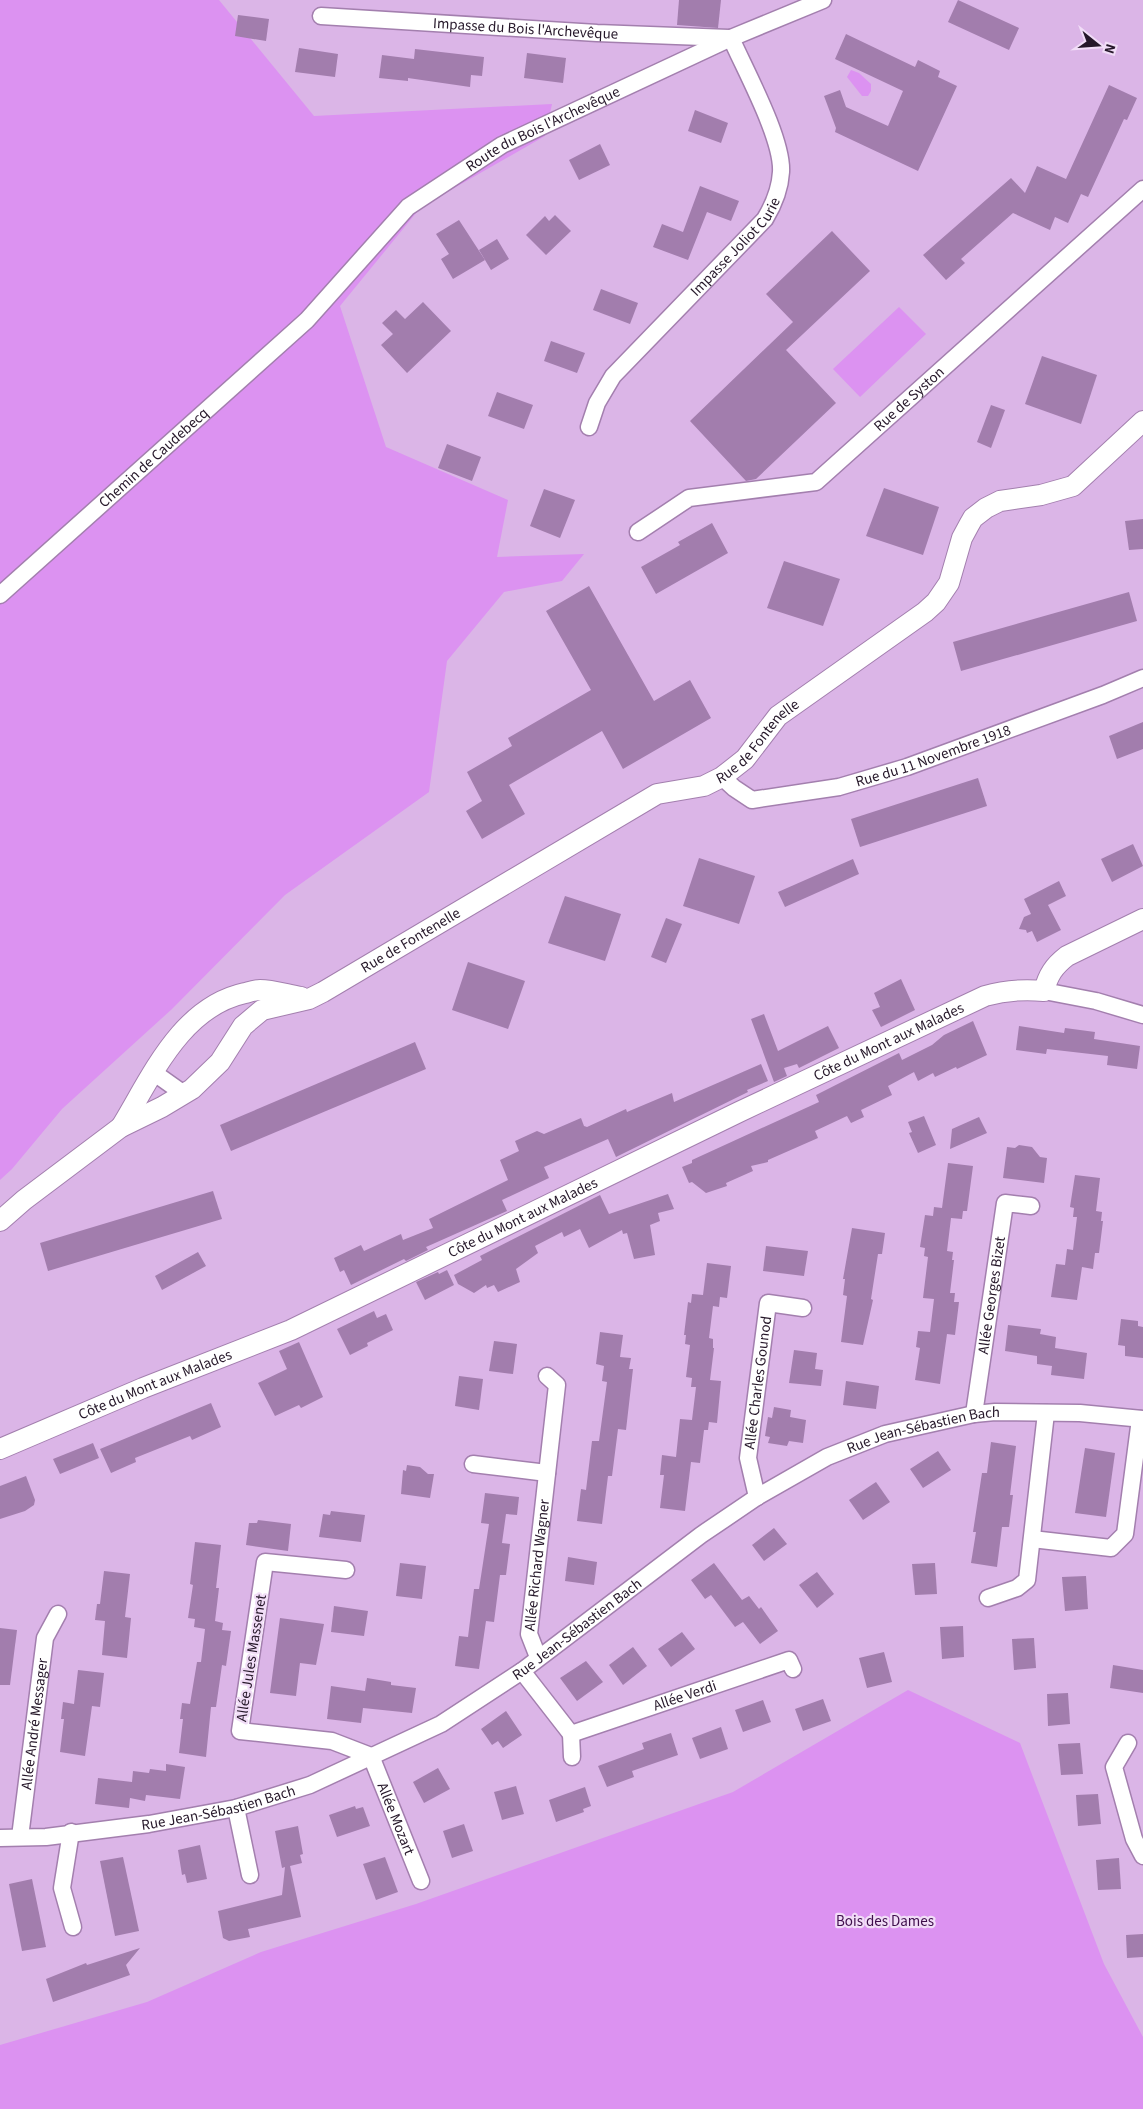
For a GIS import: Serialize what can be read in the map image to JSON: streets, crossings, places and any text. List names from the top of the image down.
{
  "streets": {
    "street": [
      "Impasse du Bois l'Archevêque",
      "Route du Bois l'Archevêque",
      "Impasse Joliot Curie",
      "Rue de Syston",
      "Chemin de Caudebecq",
      "Rue de Fontenelle",
      "Rue du 11 Novembre 1918",
      "Côte du Mont aux Malades",
      "Allée Georges Bizet",
      "Allée Charles Gounod",
      "Rue Jean-Sébastien Bach",
      "Allée Richard Wagner",
      "Allée Jules Massenet",
      "Allée Verdi",
      "Allée André Messager",
      "Allée Mozart"
    ]
  },
  "crossings": [
    ["Impasse du Bois l'Archevêque", "Route du Bois l'Archevêque"],
    ["Impasse du Bois l'Archevêque", "Impasse Joliot Curie"],
    ["Route du Bois l'Archevêque", "Impasse Joliot Curie"],
    ["Route du Bois l'Archevêque", "Chemin de Caudebecq"],
    ["Rue de Fontenelle", "Rue du 11 Novembre 1918"],
    ["Allée Georges Bizet", "Rue Jean-Sébastien Bach"],
    ["Allée Charles Gounod", "Rue Jean-Sébastien Bach"],
    ["Rue Jean-Sébastien Bach", "Allée Richard Wagner"],
    ["Rue Jean-Sébastien Bach", "Allée Jules Massenet"],
    ["Rue Jean-Sébastien Bach", "Allée André Messager"],
    ["Rue Jean-Sébastien Bach", "Allée Mozart"],
    ["Allée Jules Massenet", "Allée Mozart"]
  ],
  "parks": ["Bois des Dames"],
  "north": "right"
}
